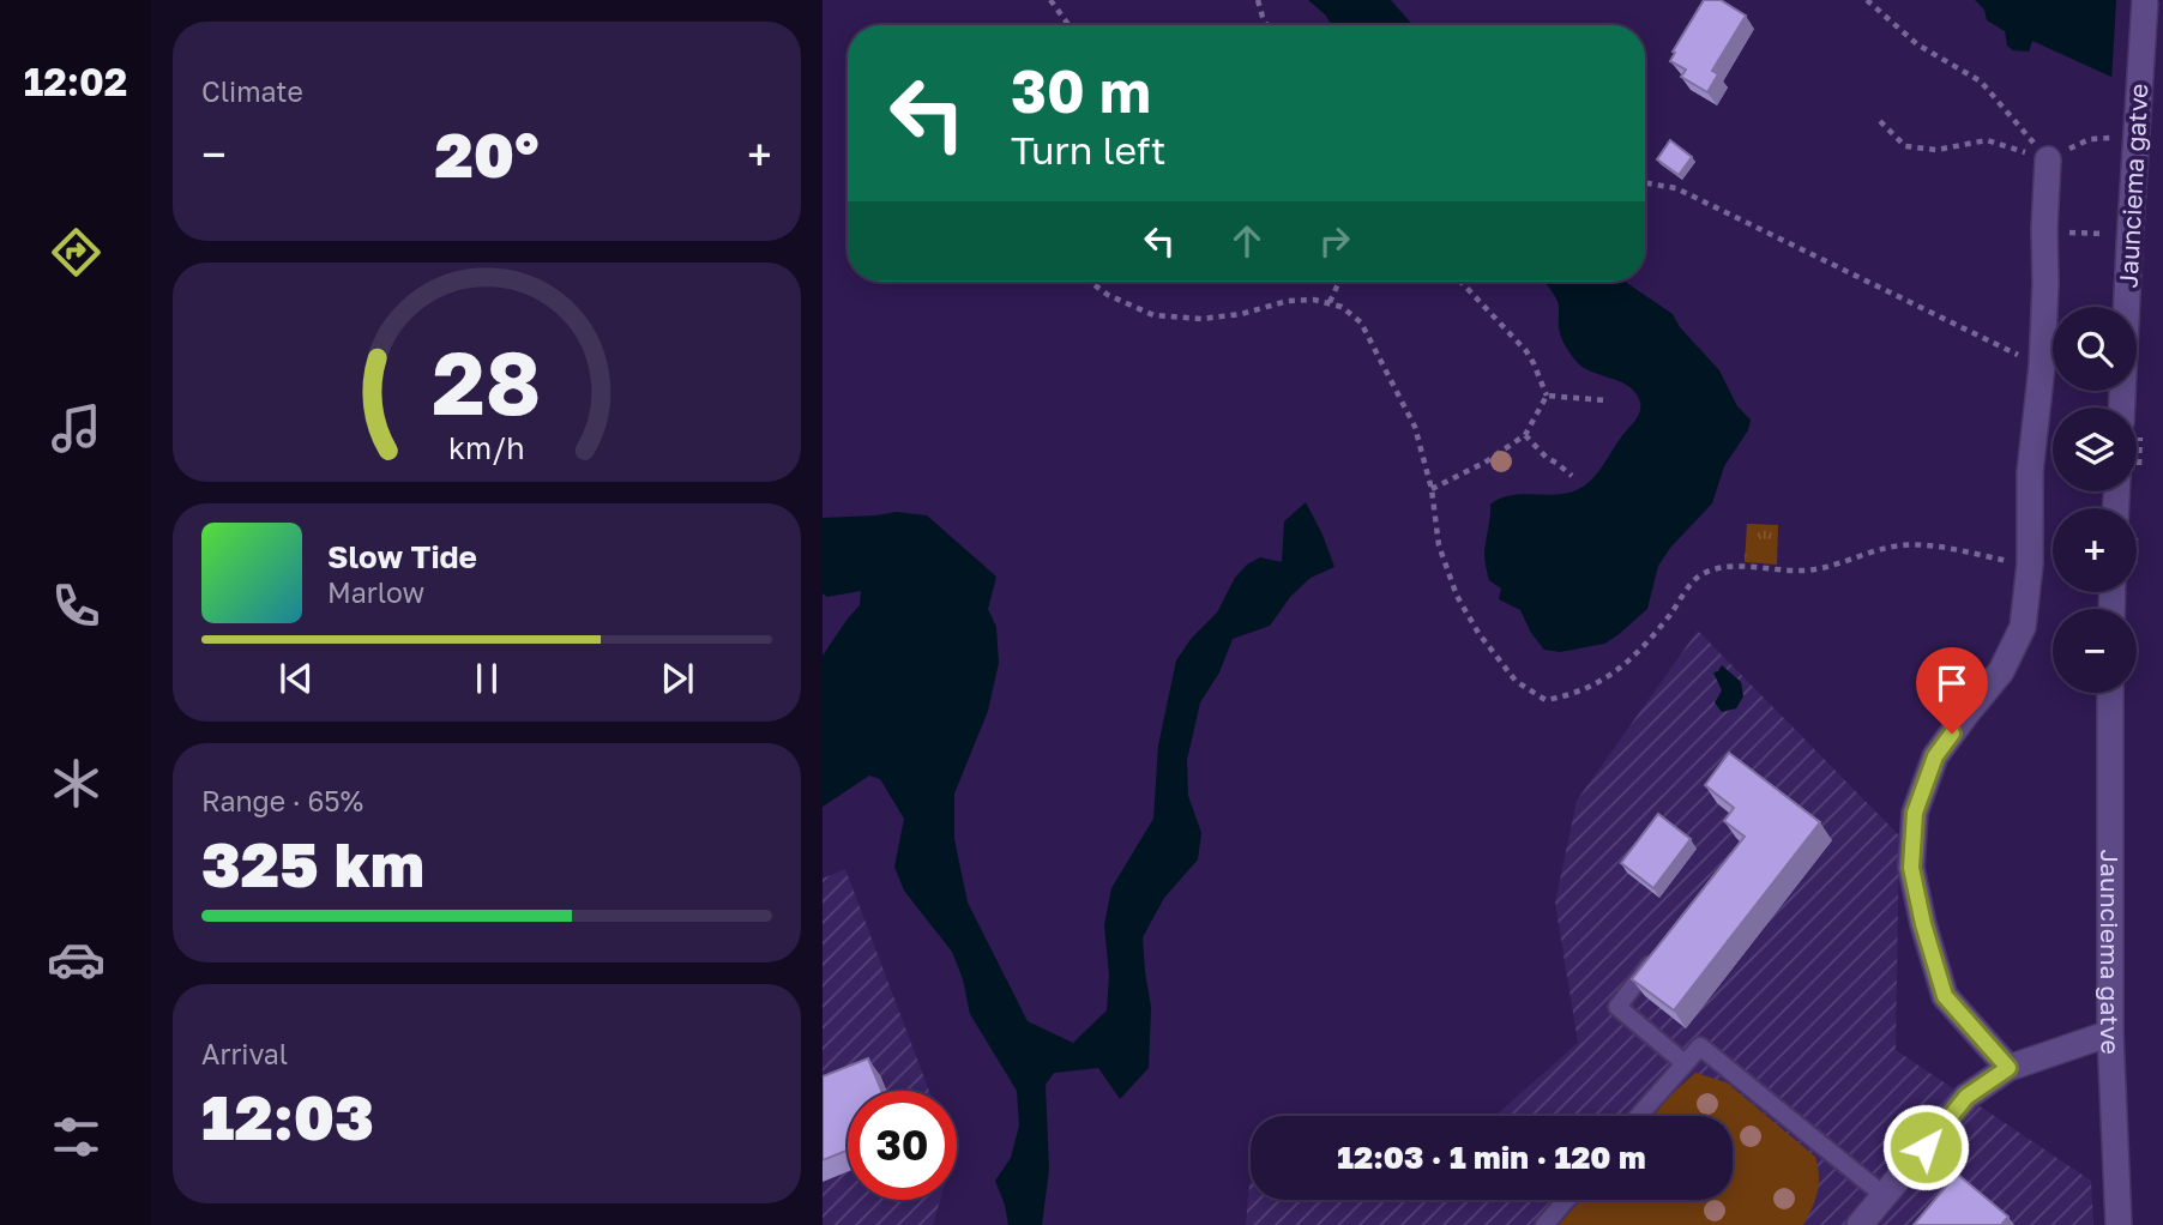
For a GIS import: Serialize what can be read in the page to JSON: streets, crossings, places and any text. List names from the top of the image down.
{
  "streets": {
    "street": ["Jaunciema gatve"]
  },
  "page": {
    "tabs": "12:02",
    "tile": [
      "Climate",
      ["Range · 65%", "325 km"],
      ["Arrival", "12:03"]
    ],
    "turn": ["30 m", "Turn left"],
    "heat": ["−", "20°", "+"],
    "map_buttons": ["+", "−"],
    "song": ["Slow Tide", "Marlow"],
    "limit": "30",
    "trip": "12:03 · 1 min · 120 m",
    "gauge": ["28", "km/h"]
  }
}
